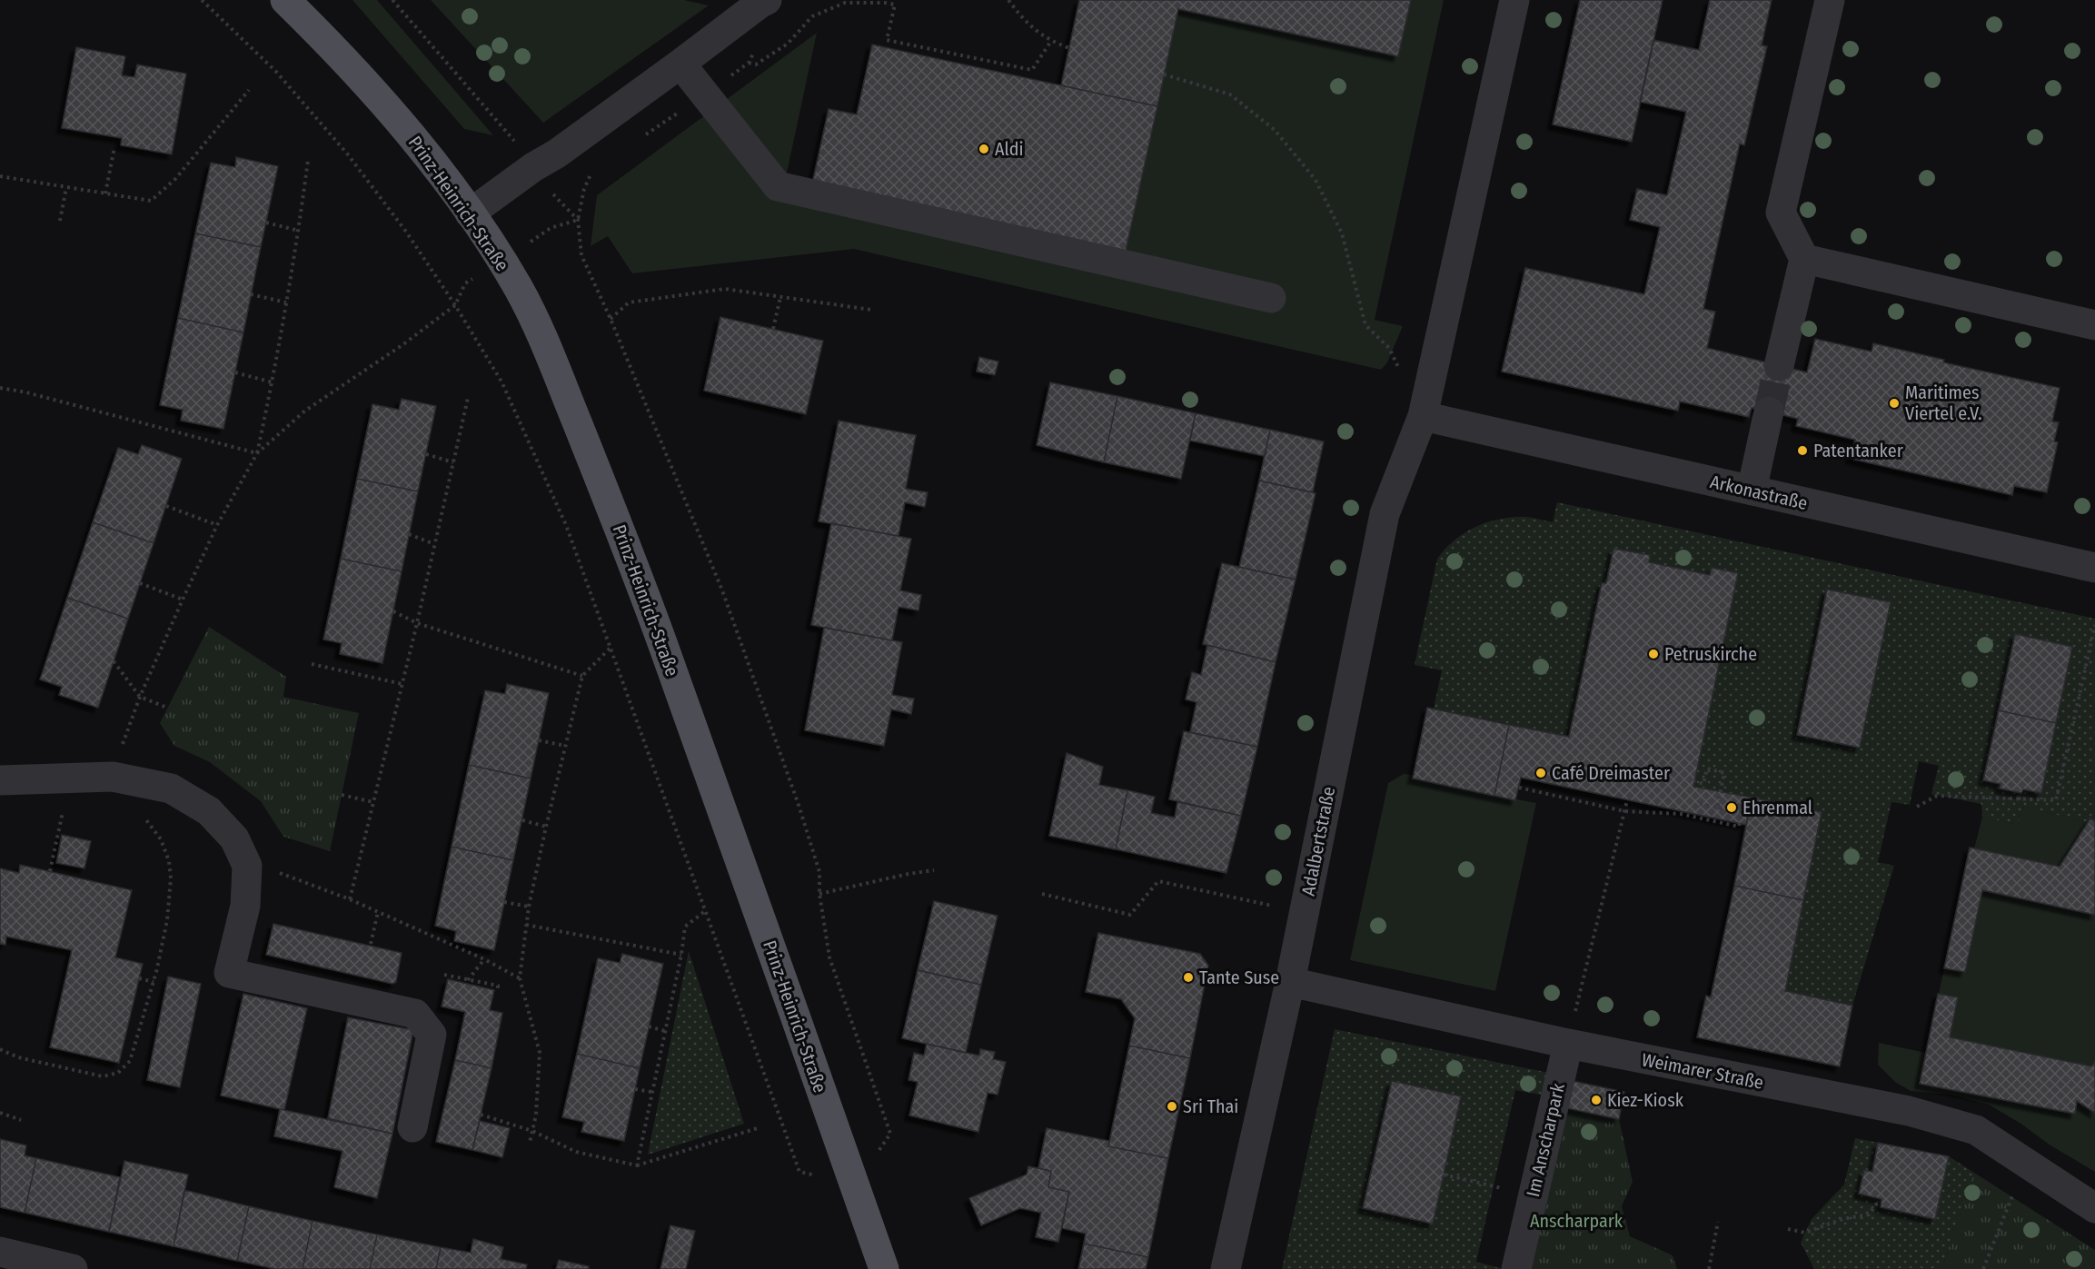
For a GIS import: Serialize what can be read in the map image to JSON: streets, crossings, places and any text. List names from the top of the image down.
{
  "streets": {
    "main road": ["Prinz-Heinrich-Straße"],
    "street": [
      "Arkonastraße",
      "Adalbertstraße",
      "Weimarer Straße",
      "Im Anscharpark"
    ]
  },
  "crossings": [
    ["Arkonastraße", "Adalbertstraße"],
    ["Adalbertstraße", "Weimarer Straße"],
    ["Weimarer Straße", "Im Anscharpark"]
  ],
  "parks": ["Anscharpark"],
  "places": [
    "Aldi",
    "Maritimes Viertel e.V.",
    "Patentanker",
    "Petruskirche",
    "Café Dreimaster",
    "Ehrenmal",
    "Tante Suse",
    "Kiez-Kiosk",
    "Sri Thai"
  ]
}
